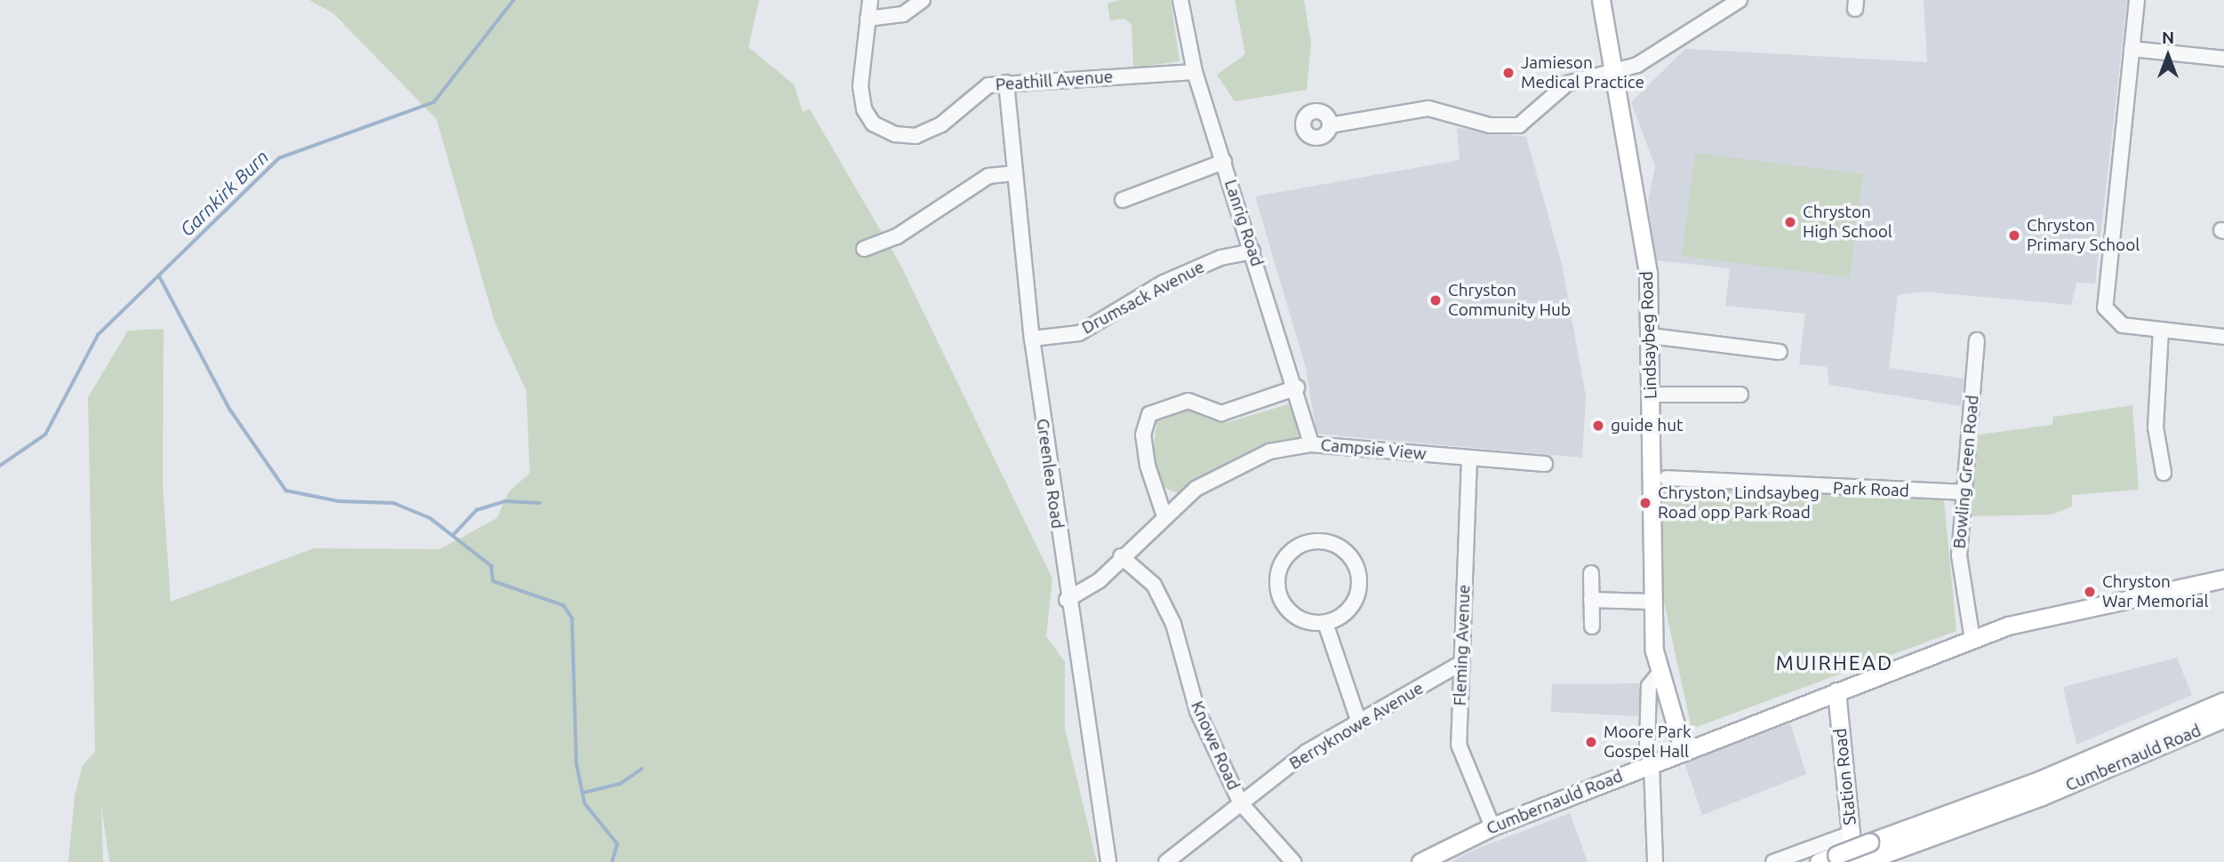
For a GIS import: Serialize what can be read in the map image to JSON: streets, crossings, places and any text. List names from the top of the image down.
{
  "streets": {
    "main road": ["Lindsaybeg Road", "Cumbernauld Road", "Station Road"],
    "street": [
      "Peathill Avenue",
      "Lanrig Road",
      "Drumsack Avenue",
      "Campsie View",
      "Bowling Green Road",
      "Greenlea Road",
      "Park Road",
      "Fleming Avenue",
      "Berryknowe Avenue",
      "Knowe Road"
    ]
  },
  "crossings": [
    ["Peathill Avenue", "Lanrig Road"],
    ["Peathill Avenue", "Greenlea Road"],
    ["Lanrig Road", "Drumsack Avenue"],
    ["Lanrig Road", "Campsie View"],
    ["Drumsack Avenue", "Greenlea Road"],
    ["Lindsaybeg Road", "Cumbernauld Road"],
    ["Campsie View", "Greenlea Road"],
    ["Campsie View", "Fleming Avenue"],
    ["Campsie View", "Knowe Road"],
    ["Bowling Green Road", "Park Road"],
    ["Bowling Green Road", "Cumbernauld Road"],
    ["Fleming Avenue", "Berryknowe Avenue"],
    ["Fleming Avenue", "Cumbernauld Road"],
    ["Berryknowe Avenue", "Knowe Road"],
    ["Cumbernauld Road", "Station Road"]
  ],
  "districts": ["MUIRHEAD"],
  "water": ["Garnkirk Burn"],
  "places": [
    "Jamieson Medical Practice",
    "Chryston High School",
    "Chryston Primary School",
    "Chryston Community Hub",
    "guide hut",
    "Chryston, Lindsaybeg Road opp Park Road",
    "Chryston War Memorial",
    "Moore Park Gospel Hall"
  ],
  "north": "top"
}
